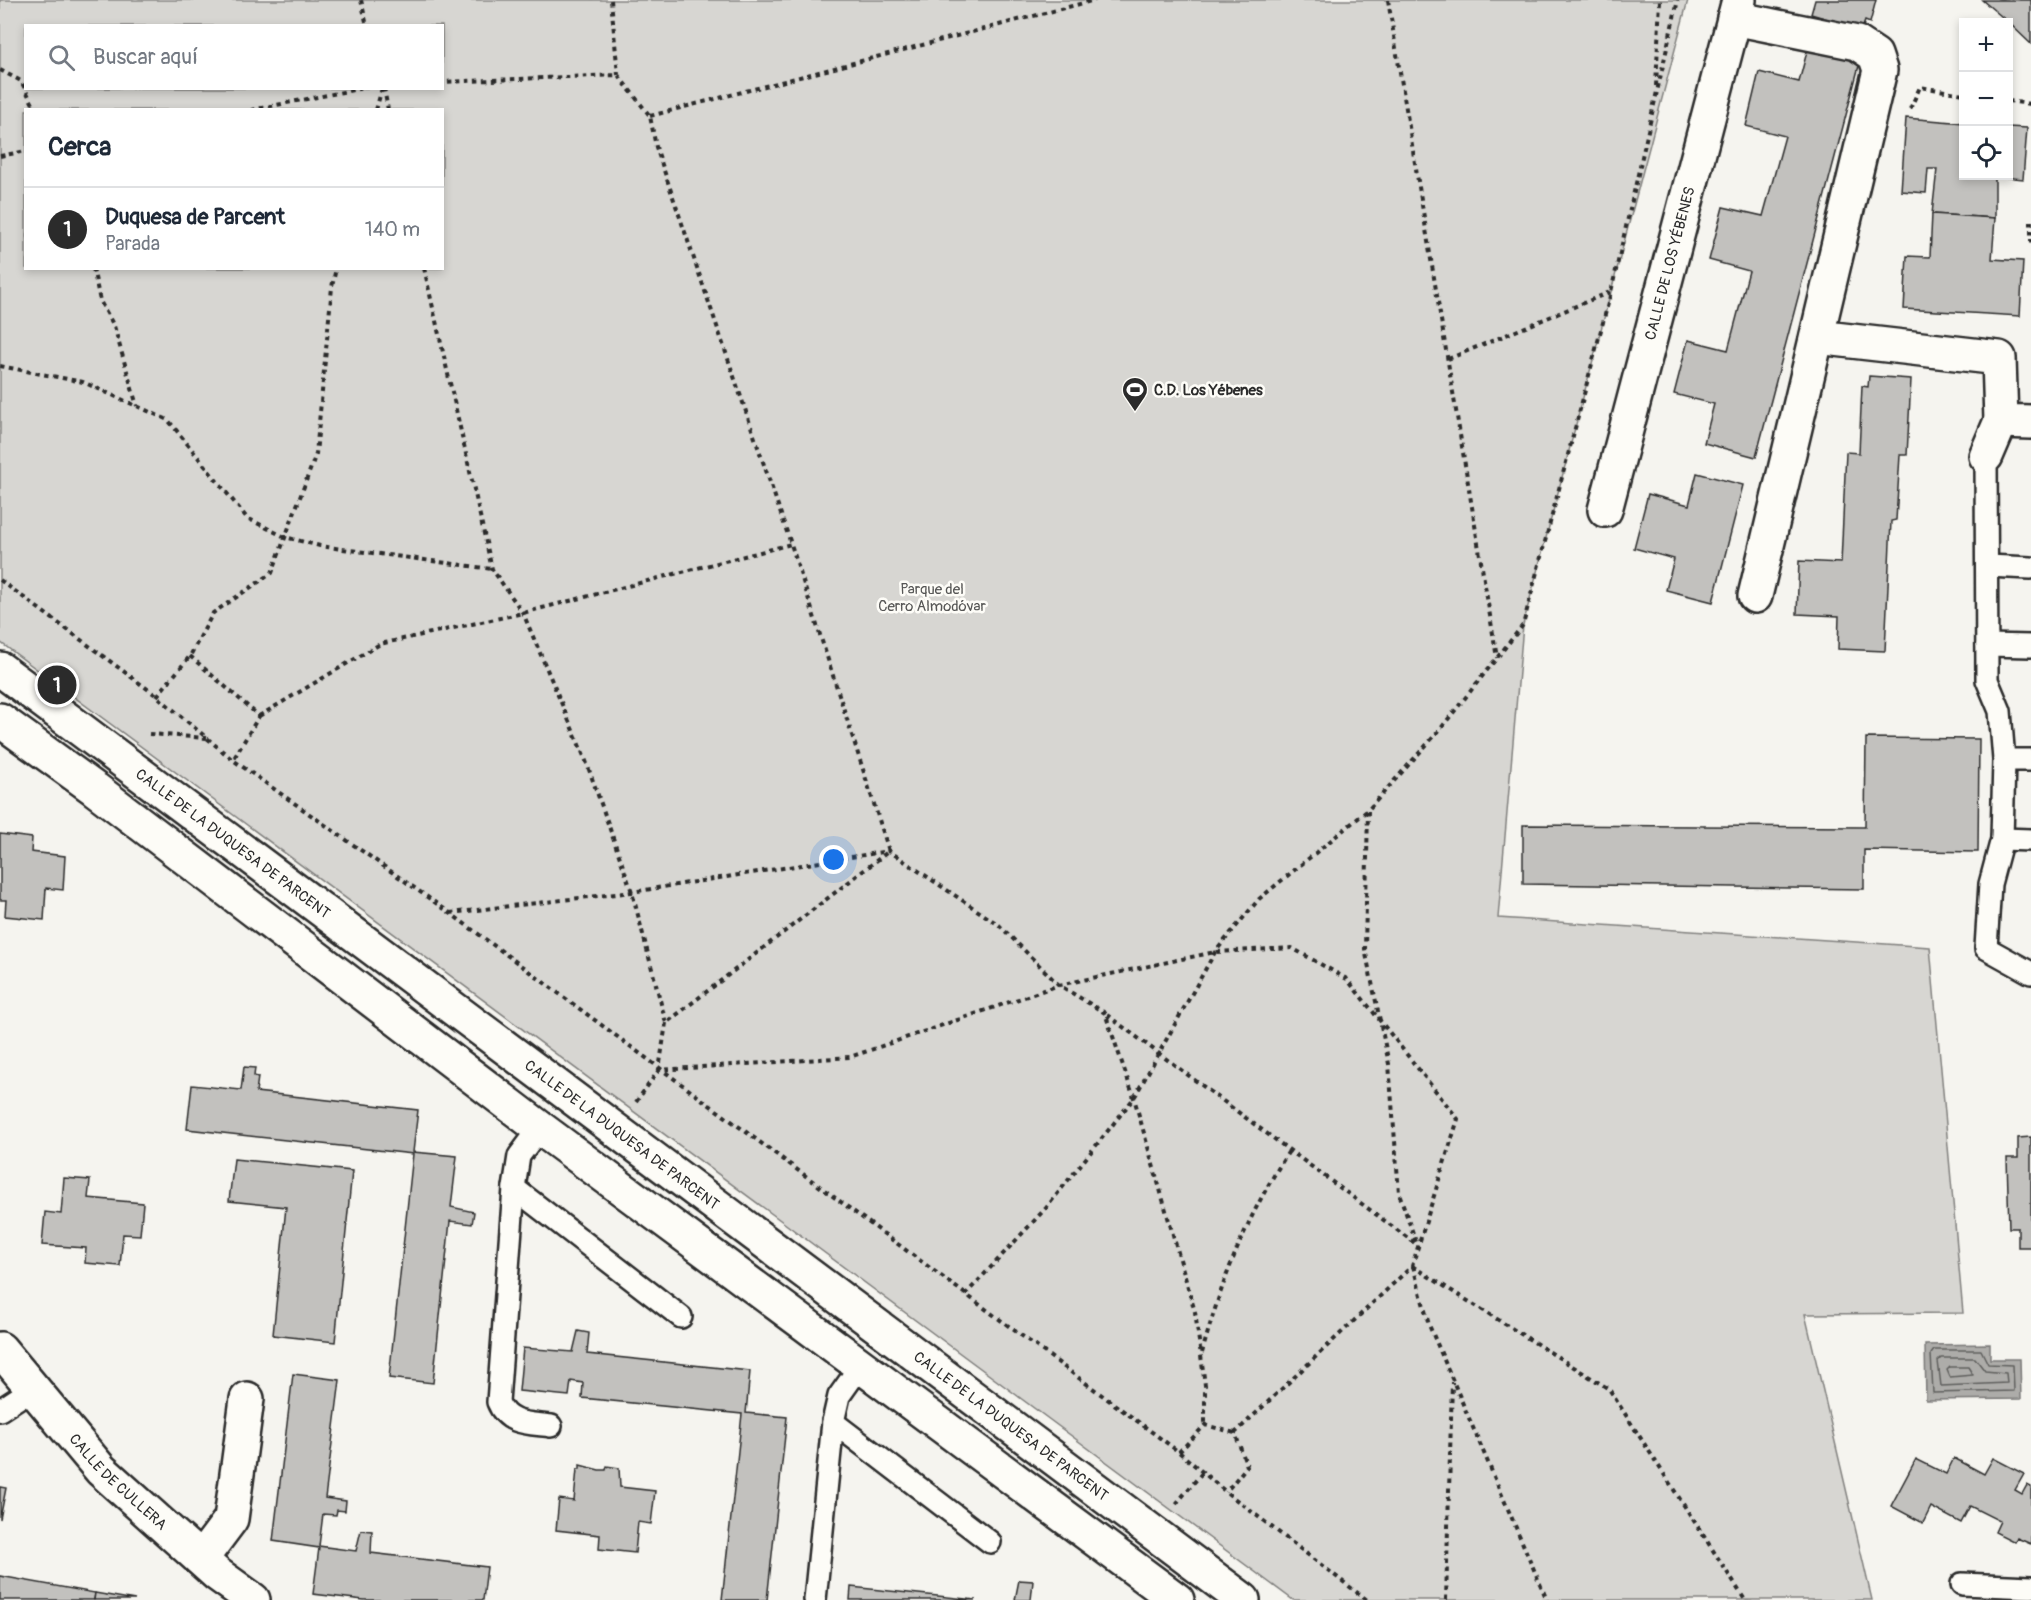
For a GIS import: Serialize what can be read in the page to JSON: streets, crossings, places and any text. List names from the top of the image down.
{
  "streets": {
    "street": ["CALLE DE LOS YÉBENES", "CALLE DE LA DUQUESA DE PARCENT", "CALLE DE CULLERA"]
  },
  "parks": ["Parque del Cerro Almodóvar"],
  "places": {
    "sports": ["C.D. Los Yébenes"]
  },
  "page": {
    "map_buttons": ["+", "−"],
    "search": "Buscar aquí",
    "heading": "Cerca",
    "list": [
      {
        "mark": "1",
        "name": "Duquesa de Parcent",
        "note": "Parada",
        "value": "140 m"
      }
    ],
    "pins": "1"
  }
}
